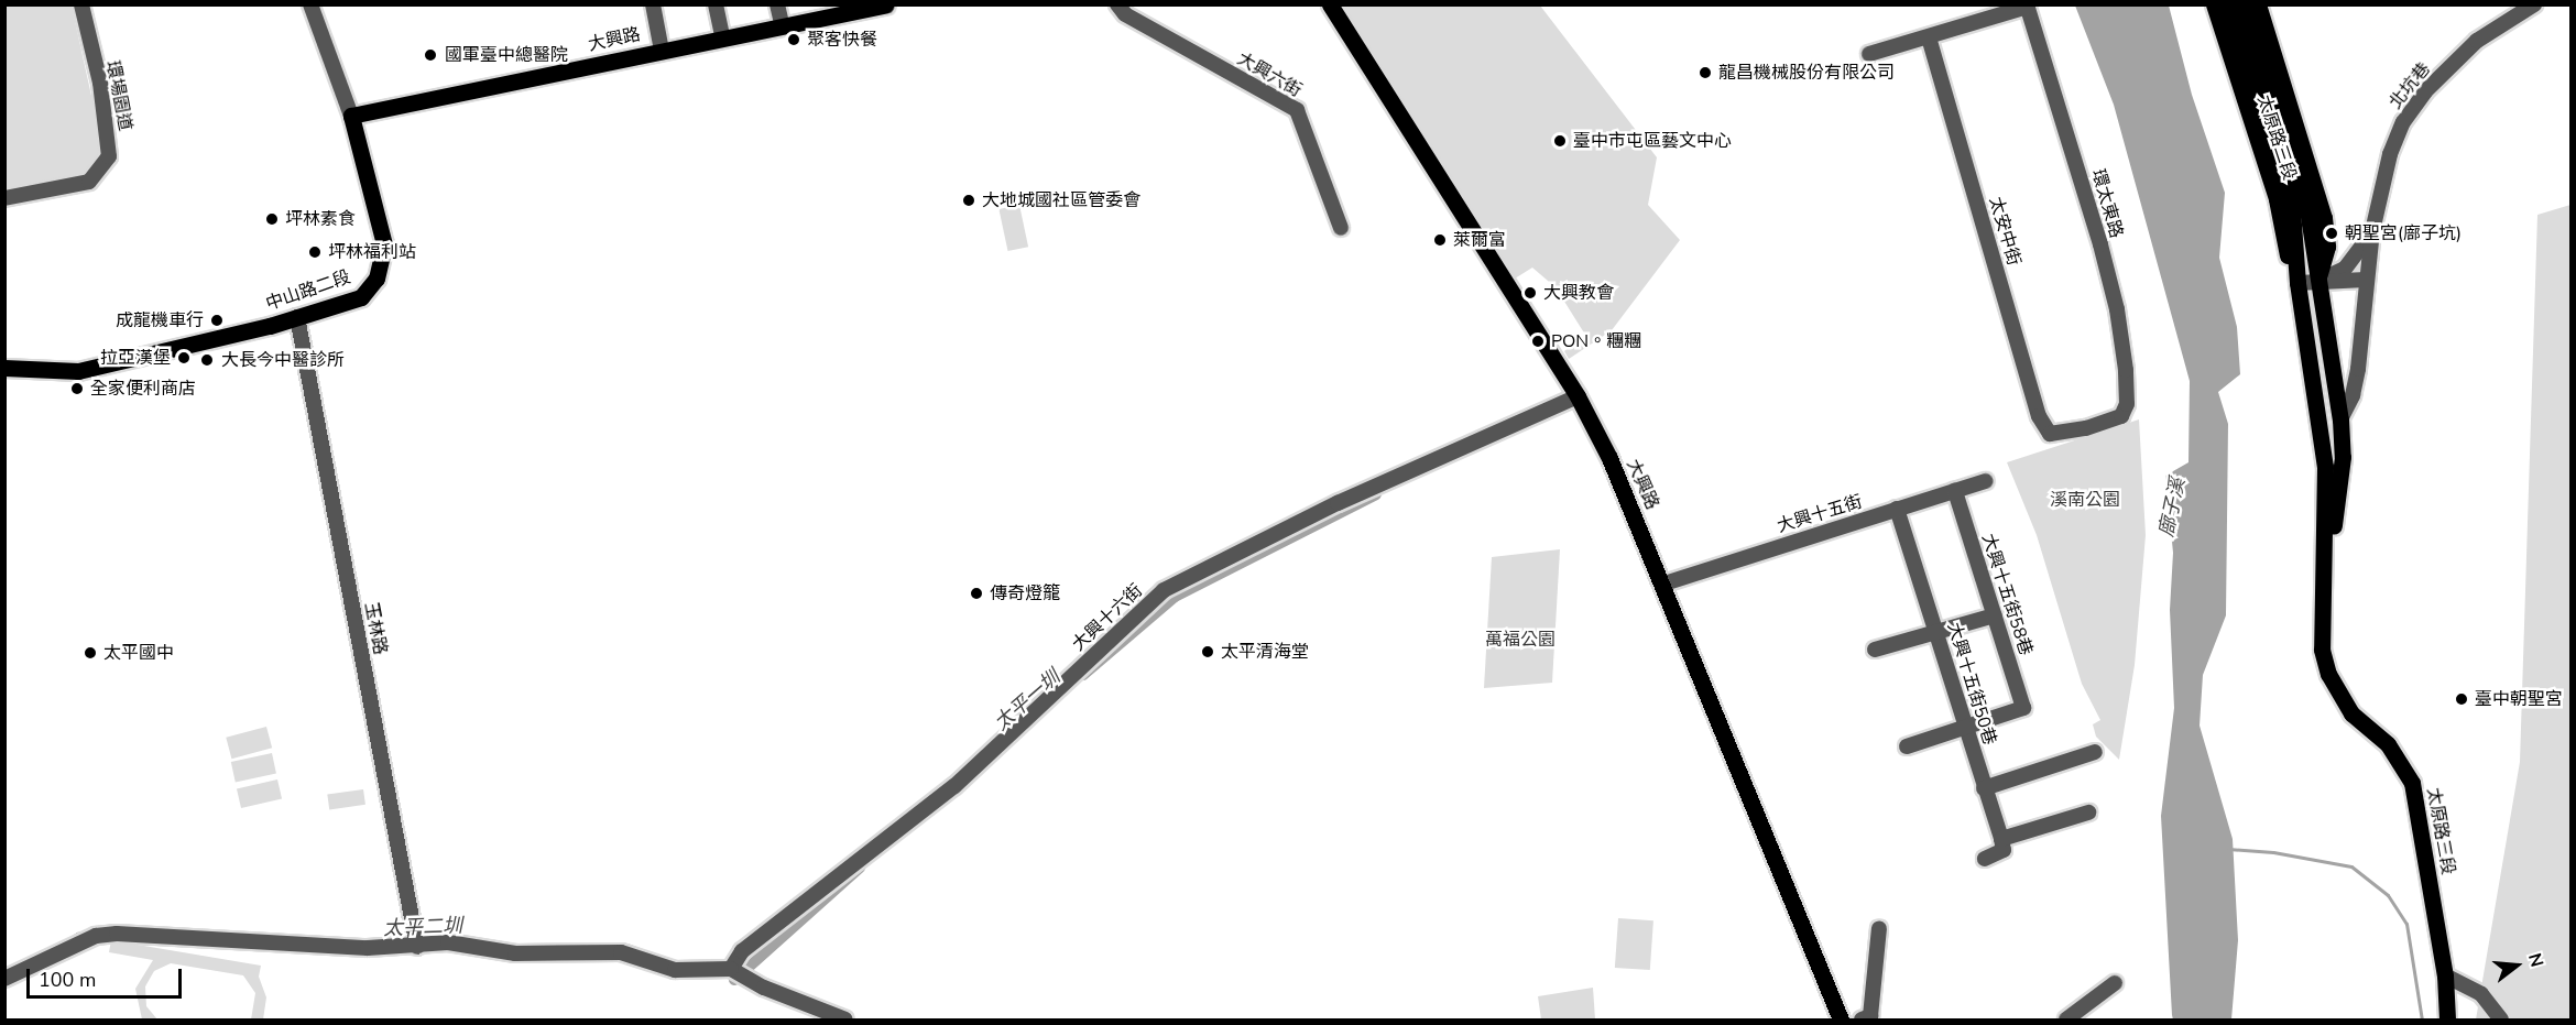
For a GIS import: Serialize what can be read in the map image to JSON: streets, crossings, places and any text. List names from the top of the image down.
{
  "streets": {
    "main road": ["大興路", "太原路三段", "中山路二段"],
    "street": [
      "大興六街",
      "北坑巷",
      "環場園道",
      "環太東路",
      "太安中街",
      "大興十五街",
      "大興十五街58巷",
      "大興十六街",
      "玉林路",
      "大興十五街50巷"
    ]
  },
  "crossings": [
    ["大興路", "中山路二段"],
    ["大興路", "大興十五街"],
    ["大興路", "大興十六街"],
    ["環太東路", "太安中街"],
    ["中山路二段", "玉林路"],
    ["大興十五街", "大興十五街58巷"],
    ["大興十五街", "大興十五街50巷"],
    ["大興十五街58巷", "大興十五街50巷"]
  ],
  "water": ["廍子溪", "太平一圳", "太平二圳"],
  "parks": ["溪南公園", "萬福公園"],
  "places": [
    "聚客快餐",
    "國軍臺中總醫院",
    "龍昌機械股份有限公司",
    "臺中市屯區藝文中心",
    "大地城國社區管委會",
    "坪林素食",
    "朝聖宮(廍子坑)",
    "萊爾富",
    "坪林福利站",
    "大興教會",
    "成龍機車行",
    "PON。糰糰",
    "拉亞漢堡",
    "大長今中醫診所",
    "全家便利商店",
    "傳奇燈籠",
    "太平清海堂",
    "太平國中",
    "臺中朝聖宮"
  ],
  "scale_bar": "100 m",
  "north": "right"
}
